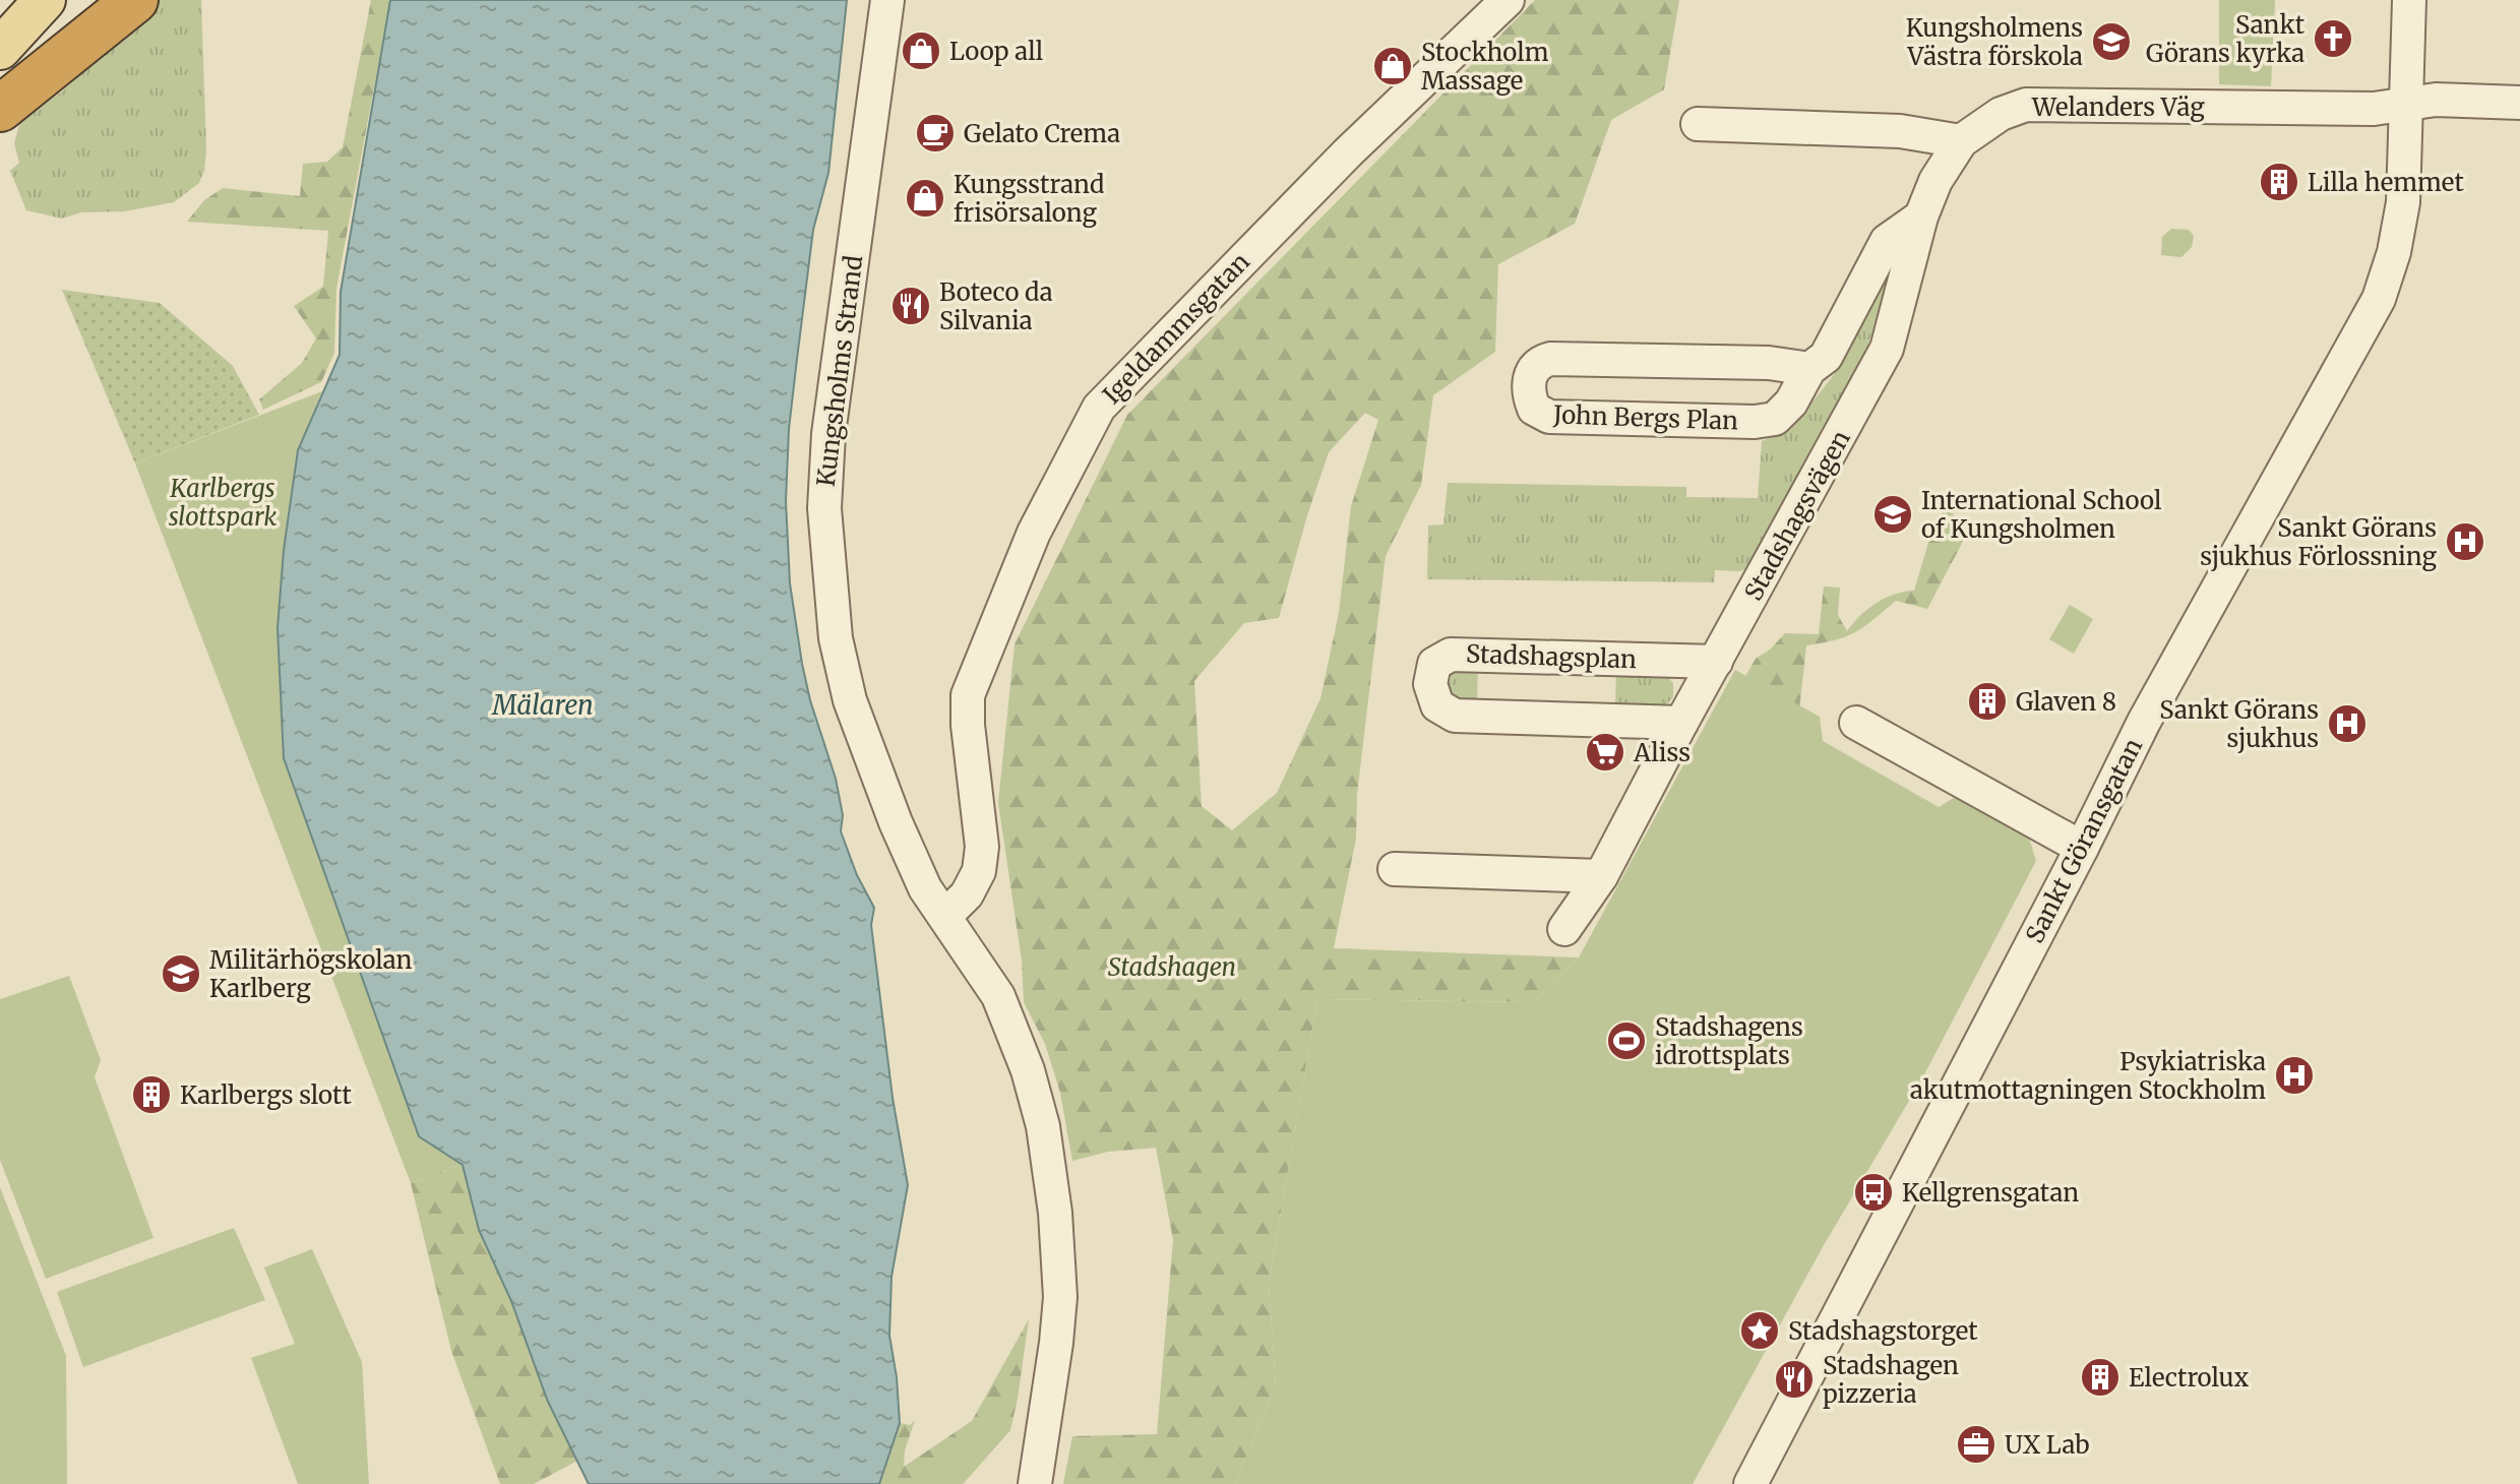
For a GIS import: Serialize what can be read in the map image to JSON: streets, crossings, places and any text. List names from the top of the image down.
{
  "streets": {
    "street": [
      "Welanders Väg",
      "Igeldammsgatan",
      "Kungsholms Strand",
      "John Bergs Plan",
      "Stadshagsvägen",
      "Stadshagsplan",
      "Sankt Göransgatan"
    ]
  },
  "crossings": [
    ["Welanders Väg", "Stadshagsvägen"],
    ["Welanders Väg", "Sankt Göransgatan"],
    ["Igeldammsgatan", "Kungsholms Strand"],
    ["John Bergs Plan", "Stadshagsvägen"],
    ["Stadshagsvägen", "Stadshagsplan"]
  ],
  "water": ["Mälaren"],
  "parks": ["Karlbergs slottspark", "Stadshagen"],
  "places": {
    "church": ["Sankt Görans kyrka"],
    "school or university": ["Kungsholmens Västra förskola", "International School of Kungsholmen", "Militärhögskolan Karlberg"],
    "shop": ["Loop all", "Stockholm Massage", "Kungsstrand frisörsalong"],
    "cafe": ["Gelato Crema"],
    "building": [
      "Lilla hemmet",
      "Glaven 8",
      "Karlbergs slott",
      "Electrolux"
    ],
    "restaurant": ["Boteco da Silvania", "Stadshagen pizzeria"],
    "hospital": ["Sankt Görans sjukhus Förlossning", "Sankt Görans sjukhus", "Psykiatriska akutmottagningen Stockholm"],
    "supermarket": ["Aliss"],
    "sports": ["Stadshagens idrottsplats"],
    "bus stop": ["Kellgrensgatan"],
    "place": ["Stadshagstorget"],
    "office": ["UX Lab"]
  }
}
